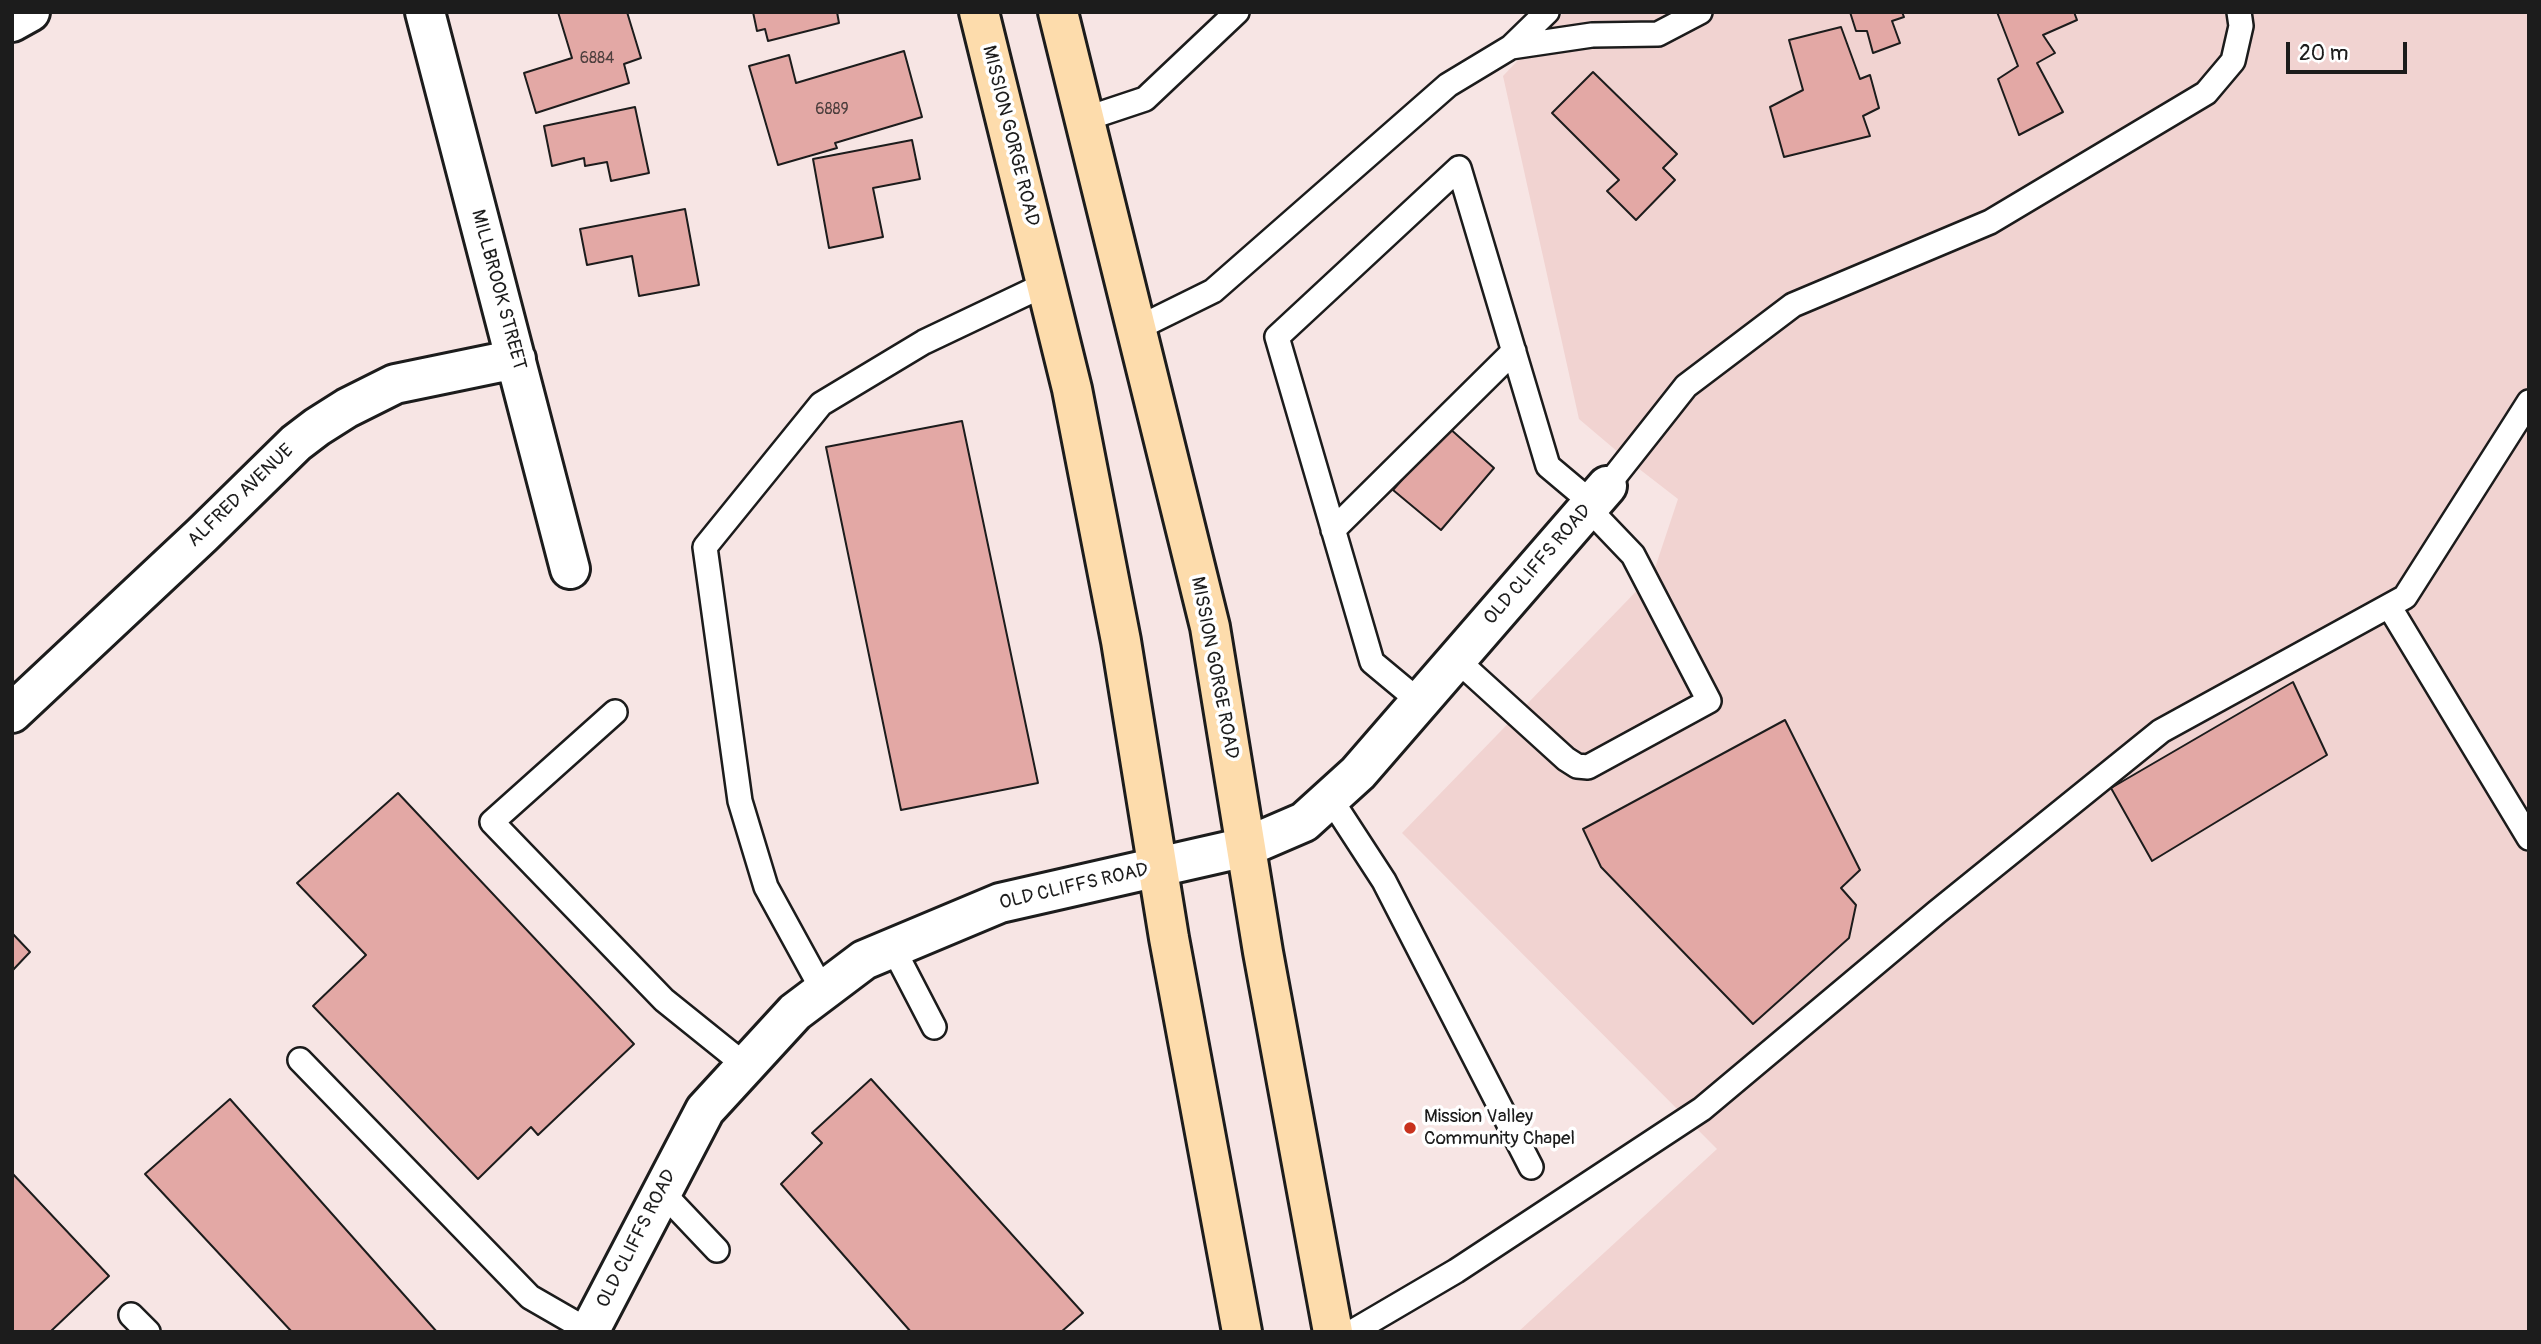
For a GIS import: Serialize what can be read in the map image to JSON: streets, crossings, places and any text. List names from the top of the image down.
{
  "streets": {
    "main road": ["MISSION GORGE ROAD"],
    "street": ["MILLBROOK STREET", "ALFRED AVENUE", "OLD CLIFFS ROAD"]
  },
  "crossings": [
    ["MISSION GORGE ROAD", "OLD CLIFFS ROAD"],
    ["MILLBROOK STREET", "ALFRED AVENUE"]
  ],
  "places": ["Mission Valley Community Chapel"],
  "house_numbers": ["6884", "6889"],
  "scale_bar": "20 m"
}
